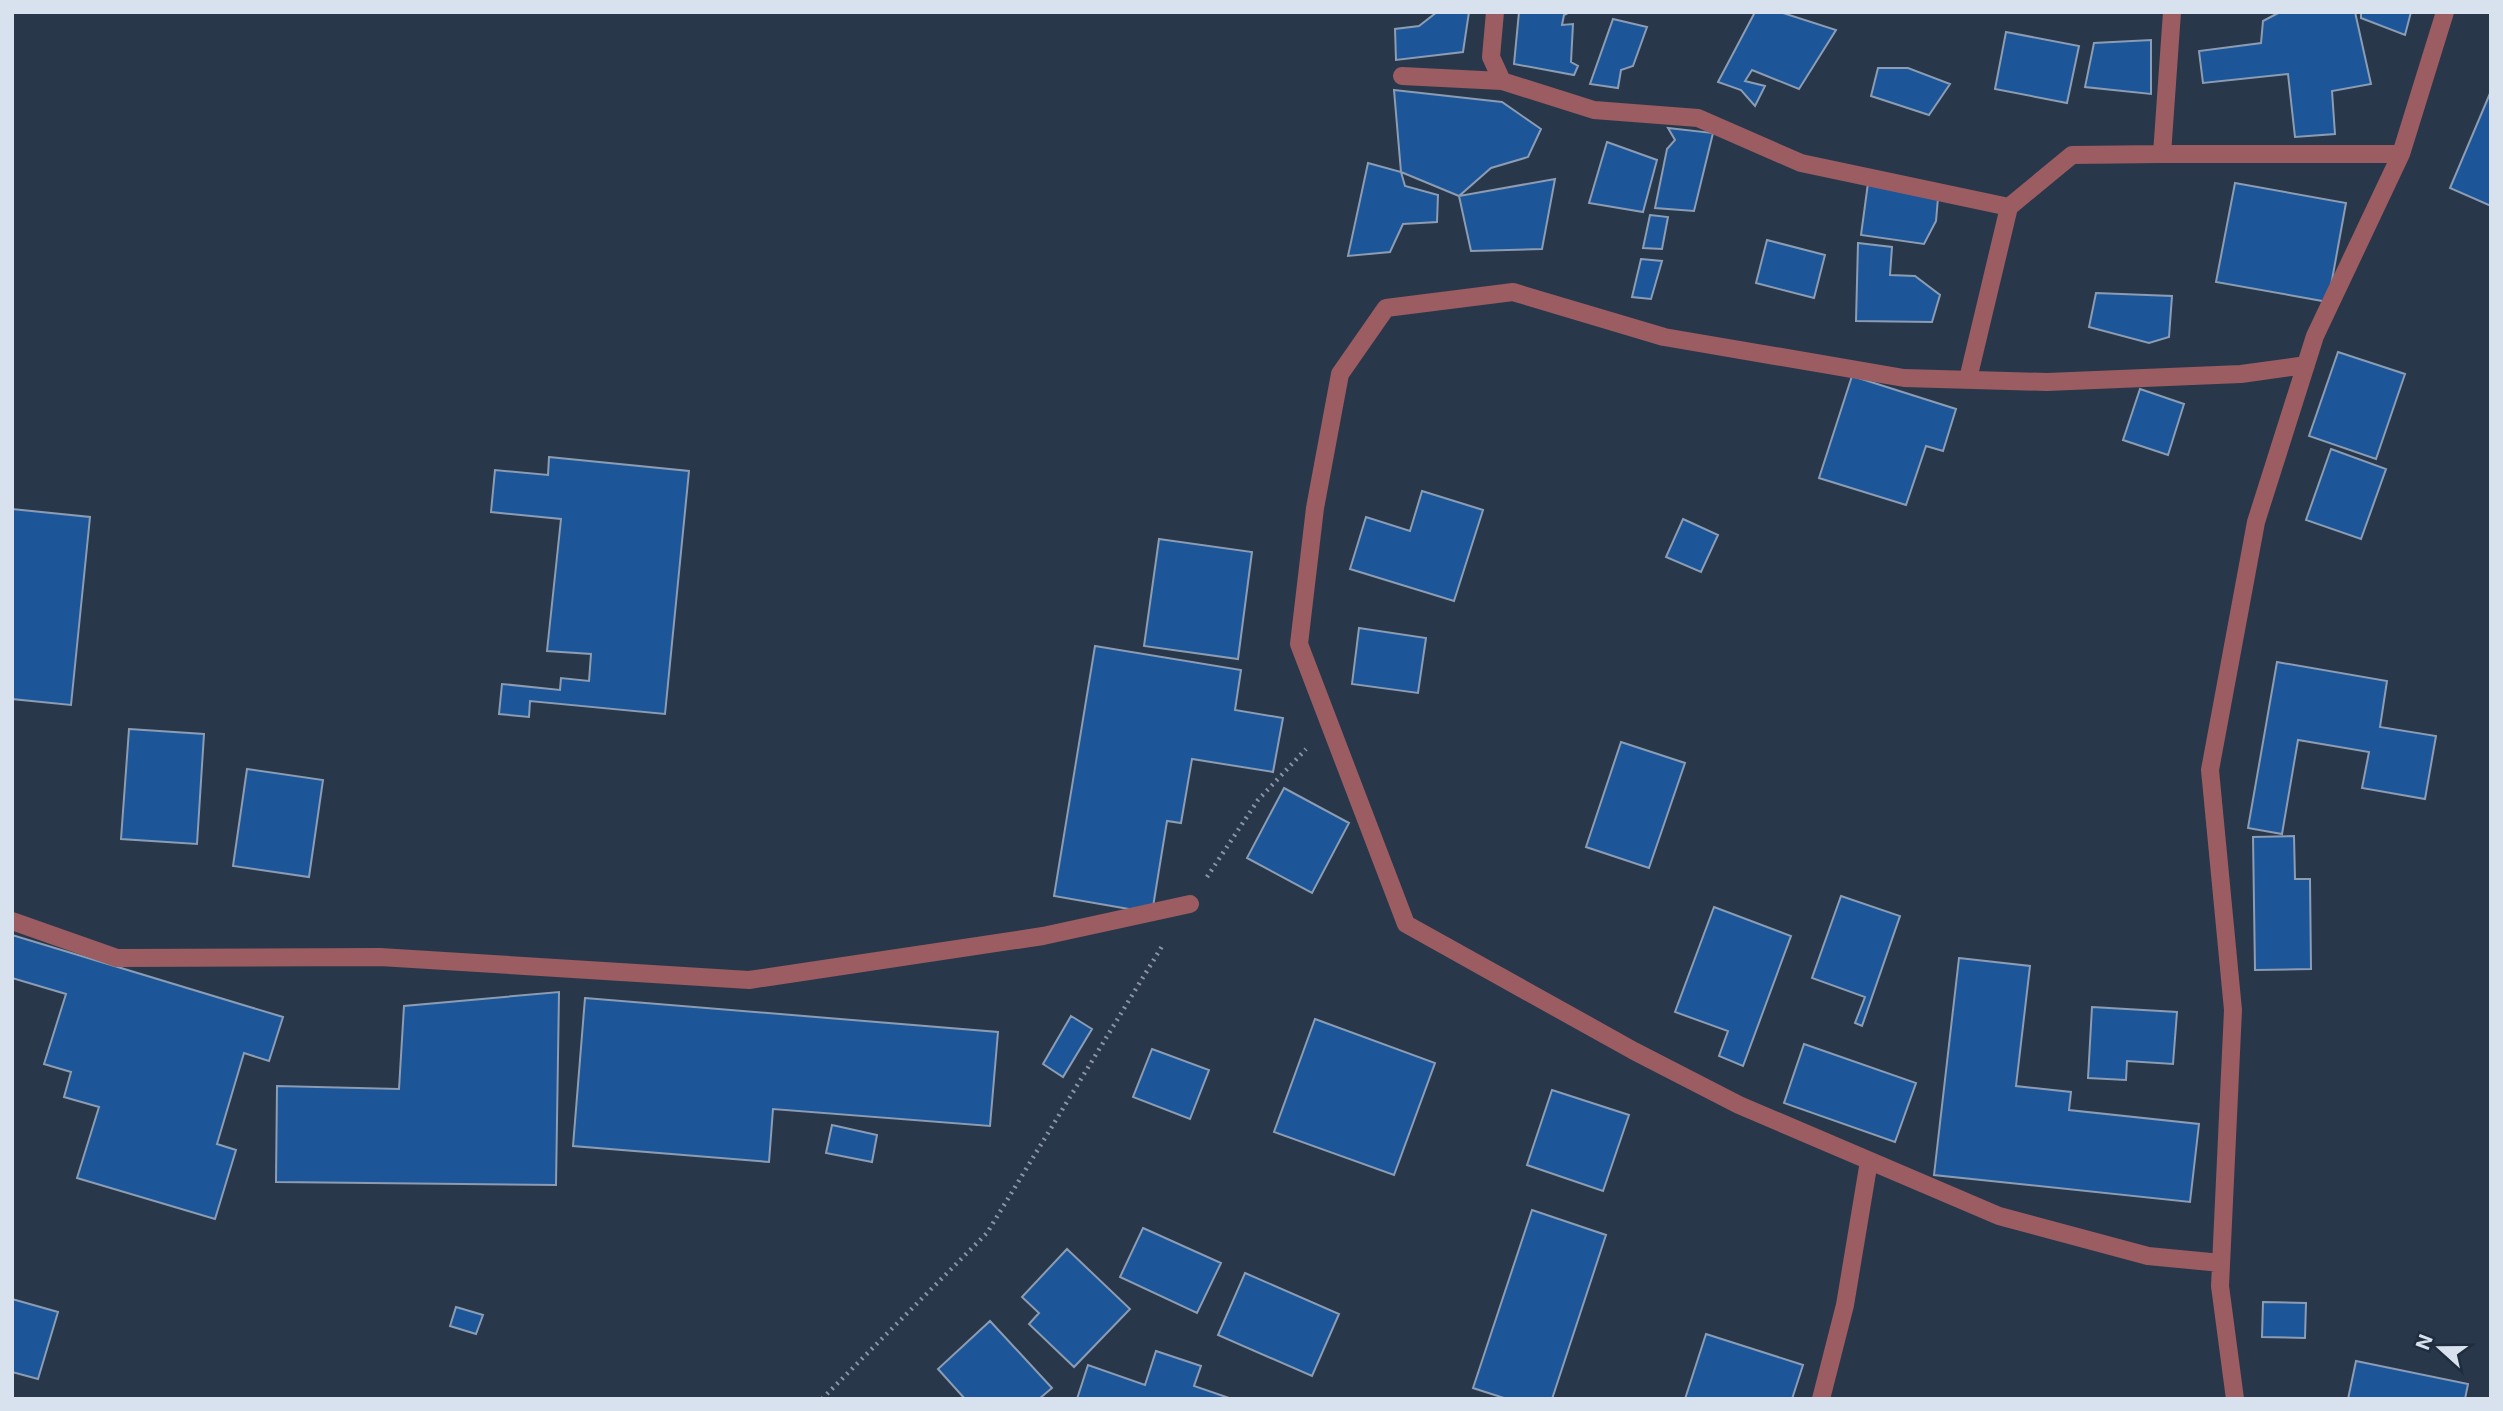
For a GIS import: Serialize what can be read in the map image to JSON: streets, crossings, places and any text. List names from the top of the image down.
{
  "north": "left"
}
